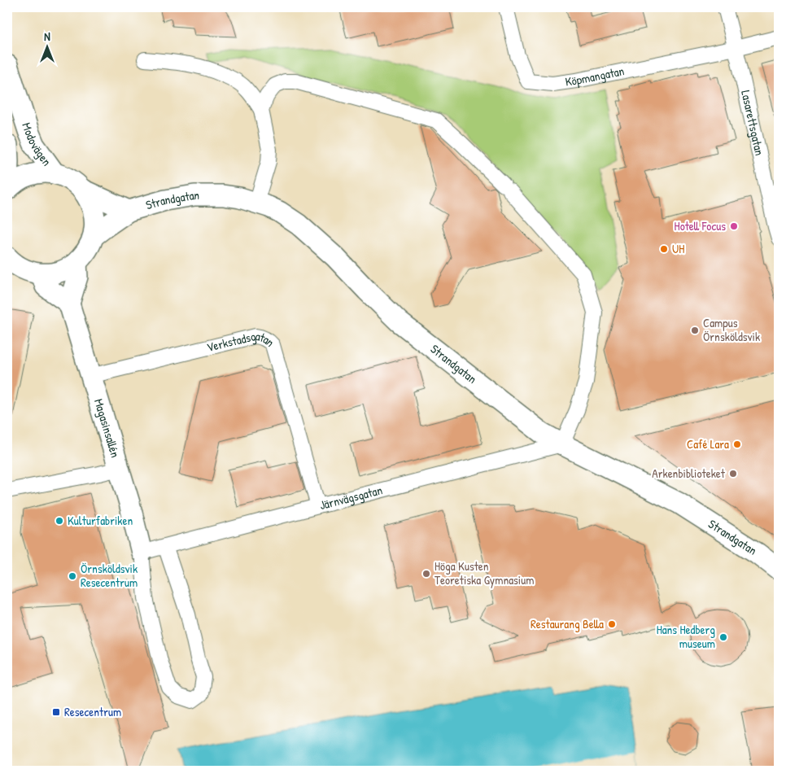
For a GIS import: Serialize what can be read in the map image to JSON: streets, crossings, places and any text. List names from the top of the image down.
{
  "streets": {
    "main road": ["Modovägen", "Strandgatan", "Magasinsallén"],
    "street": [
      "Köpmangatan",
      "Lasarettsgatan",
      "Verkstadsgatan",
      "Järnvägsgatan"
    ]
  },
  "crossings": [
    ["Köpmangatan", "Lasarettsgatan"],
    ["Strandgatan", "Järnvägsgatan"],
    ["Verkstadsgatan", "Magasinsallén"],
    ["Verkstadsgatan", "Järnvägsgatan"],
    ["Magasinsallén", "Järnvägsgatan"]
  ],
  "places": {
    "other": [
      "Hotell Focus",
      "UH",
      "Campus Örnsköldsvik",
      "Café Lara",
      "Arkenbiblioteket",
      "Kulturfabriken",
      "Höga Kusten Teoretiska Gymnasium",
      "Örnsköldsvik Resecentrum",
      "Restaurang Bella",
      "Hans Hedberg museum"
    ],
    "transit": ["Resecentrum"]
  },
  "north": "top"
}
